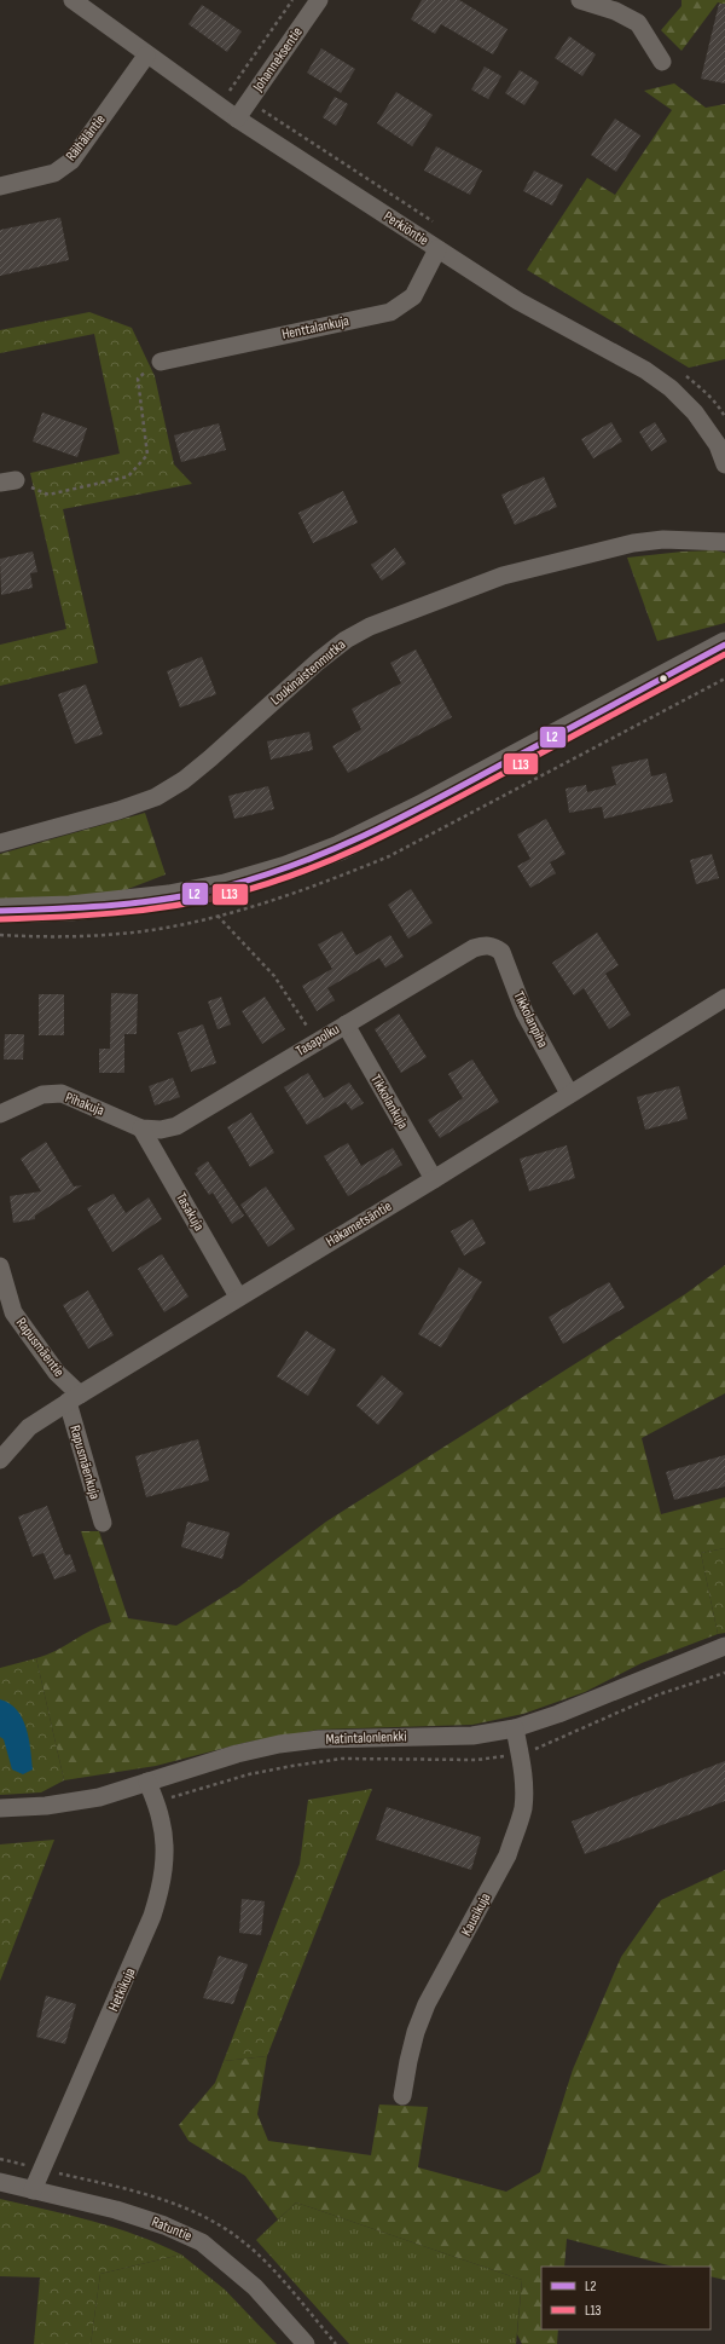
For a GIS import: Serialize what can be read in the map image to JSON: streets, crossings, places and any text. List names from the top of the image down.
{
  "streets": {
    "street": [
      "Johanneksentie",
      "Räihäläntie",
      "Perkiöntie",
      "Henttalankuja",
      "Loukinaistenmutka",
      "Tikkolanpiha",
      "Tasapolku",
      "Tikkolankuja",
      "Pihakuja",
      "Tasakuja",
      "Hakametsäntie",
      "Rapusmäentie",
      "Rapusmäenkuja",
      "Matintalonlenkki",
      "Kausikuja",
      "Hetkikuja",
      "Ratuntie"
    ]
  },
  "crossings": [
    ["Johanneksentie", "Perkiöntie"],
    ["Räihäläntie", "Perkiöntie"],
    ["Perkiöntie", "Henttalankuja"],
    ["Tikkolanpiha", "Tasapolku"],
    ["Tikkolanpiha", "Hakametsäntie"],
    ["Tasapolku", "Tikkolankuja"],
    ["Tasapolku", "Pihakuja"],
    ["Tasapolku", "Tasakuja"],
    ["Tikkolankuja", "Hakametsäntie"],
    ["Pihakuja", "Tasakuja"],
    ["Tasakuja", "Hakametsäntie"],
    ["Hakametsäntie", "Rapusmäentie"],
    ["Hakametsäntie", "Rapusmäenkuja"],
    ["Rapusmäentie", "Rapusmäenkuja"],
    ["Matintalonlenkki", "Kausikuja"],
    ["Matintalonlenkki", "Hetkikuja"],
    ["Hetkikuja", "Ratuntie"]
  ],
  "lines": ["transit line L2", "transit line L13"],
  "legend": ["L2", "L13"]
}
